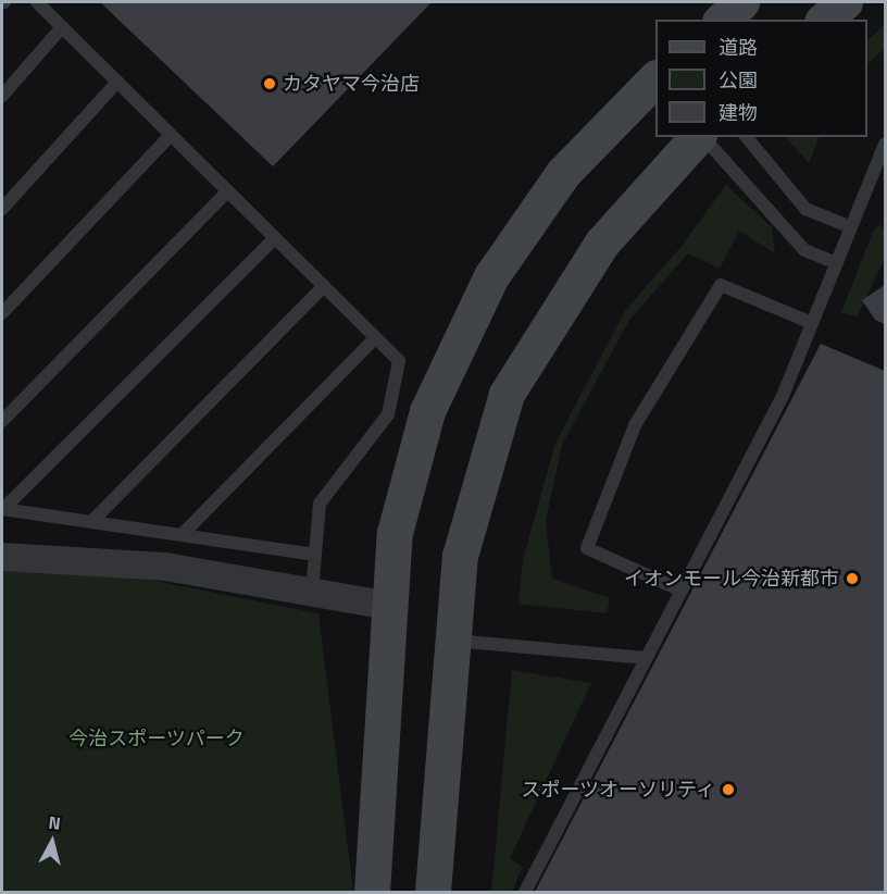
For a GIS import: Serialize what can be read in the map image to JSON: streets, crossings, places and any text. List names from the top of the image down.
{
  "parks": ["今治スポーツパーク"],
  "places": ["カタヤマ今治店", "イオンモール今治新都市", "スポーツオーソリティ"],
  "legend": ["道路", "公園", "建物"],
  "north": "top"
}
